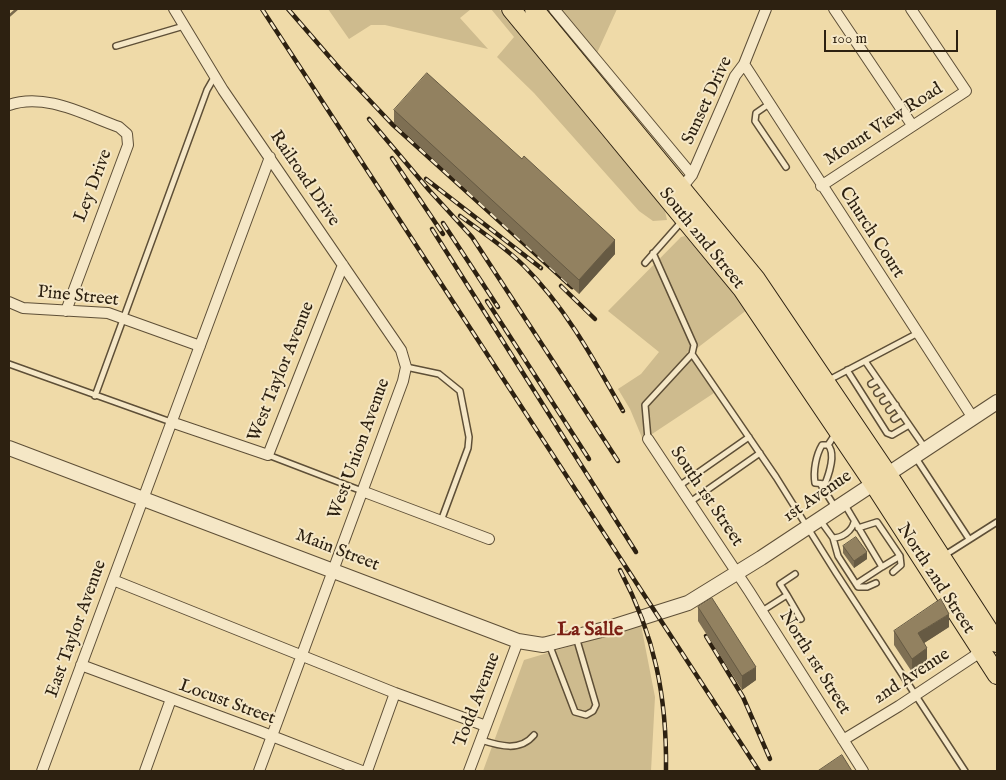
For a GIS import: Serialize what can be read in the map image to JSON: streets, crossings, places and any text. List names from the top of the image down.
{
  "streets": {
    "highway": ["South 2nd Street", "North 2nd Street"],
    "street": [
      "Sunset Drive",
      "Mount View Road",
      "Railroad Drive",
      "Ley Drive",
      "Church Court",
      "Pine Street",
      "West Taylor Avenue",
      "West Union Avenue",
      "South 1st Street",
      "1st Avenue",
      "Main Street",
      "East Taylor Avenue",
      "North 1st Street",
      "2nd Avenue",
      "Todd Avenue",
      "Locust Street"
    ]
  },
  "crossings": [
    ["Sunset Drive", "Church Court"],
    ["Sunset Drive", "South 2nd Street"],
    ["Mount View Road", "Church Court"],
    ["Railroad Drive", "West Taylor Avenue"],
    ["Railroad Drive", "West Union Avenue"],
    ["Ley Drive", "Pine Street"],
    ["Church Court", "1st Avenue"],
    ["South 2nd Street", "1st Avenue"],
    ["South 2nd Street", "North 2nd Street"],
    ["West Union Avenue", "Main Street"],
    ["West Union Avenue", "Locust Street"],
    ["South 1st Street", "1st Avenue"],
    ["South 1st Street", "North 1st Street"],
    ["1st Avenue", "Main Street"],
    ["1st Avenue", "North 2nd Street"],
    ["1st Avenue", "North 1st Street"],
    ["Main Street", "East Taylor Avenue"],
    ["Main Street", "Todd Avenue"],
    ["North 2nd Street", "2nd Avenue"],
    ["East Taylor Avenue", "Locust Street"],
    ["North 1st Street", "2nd Avenue"]
  ],
  "districts": ["La Salle"],
  "scale_bar": "100 m"
}
